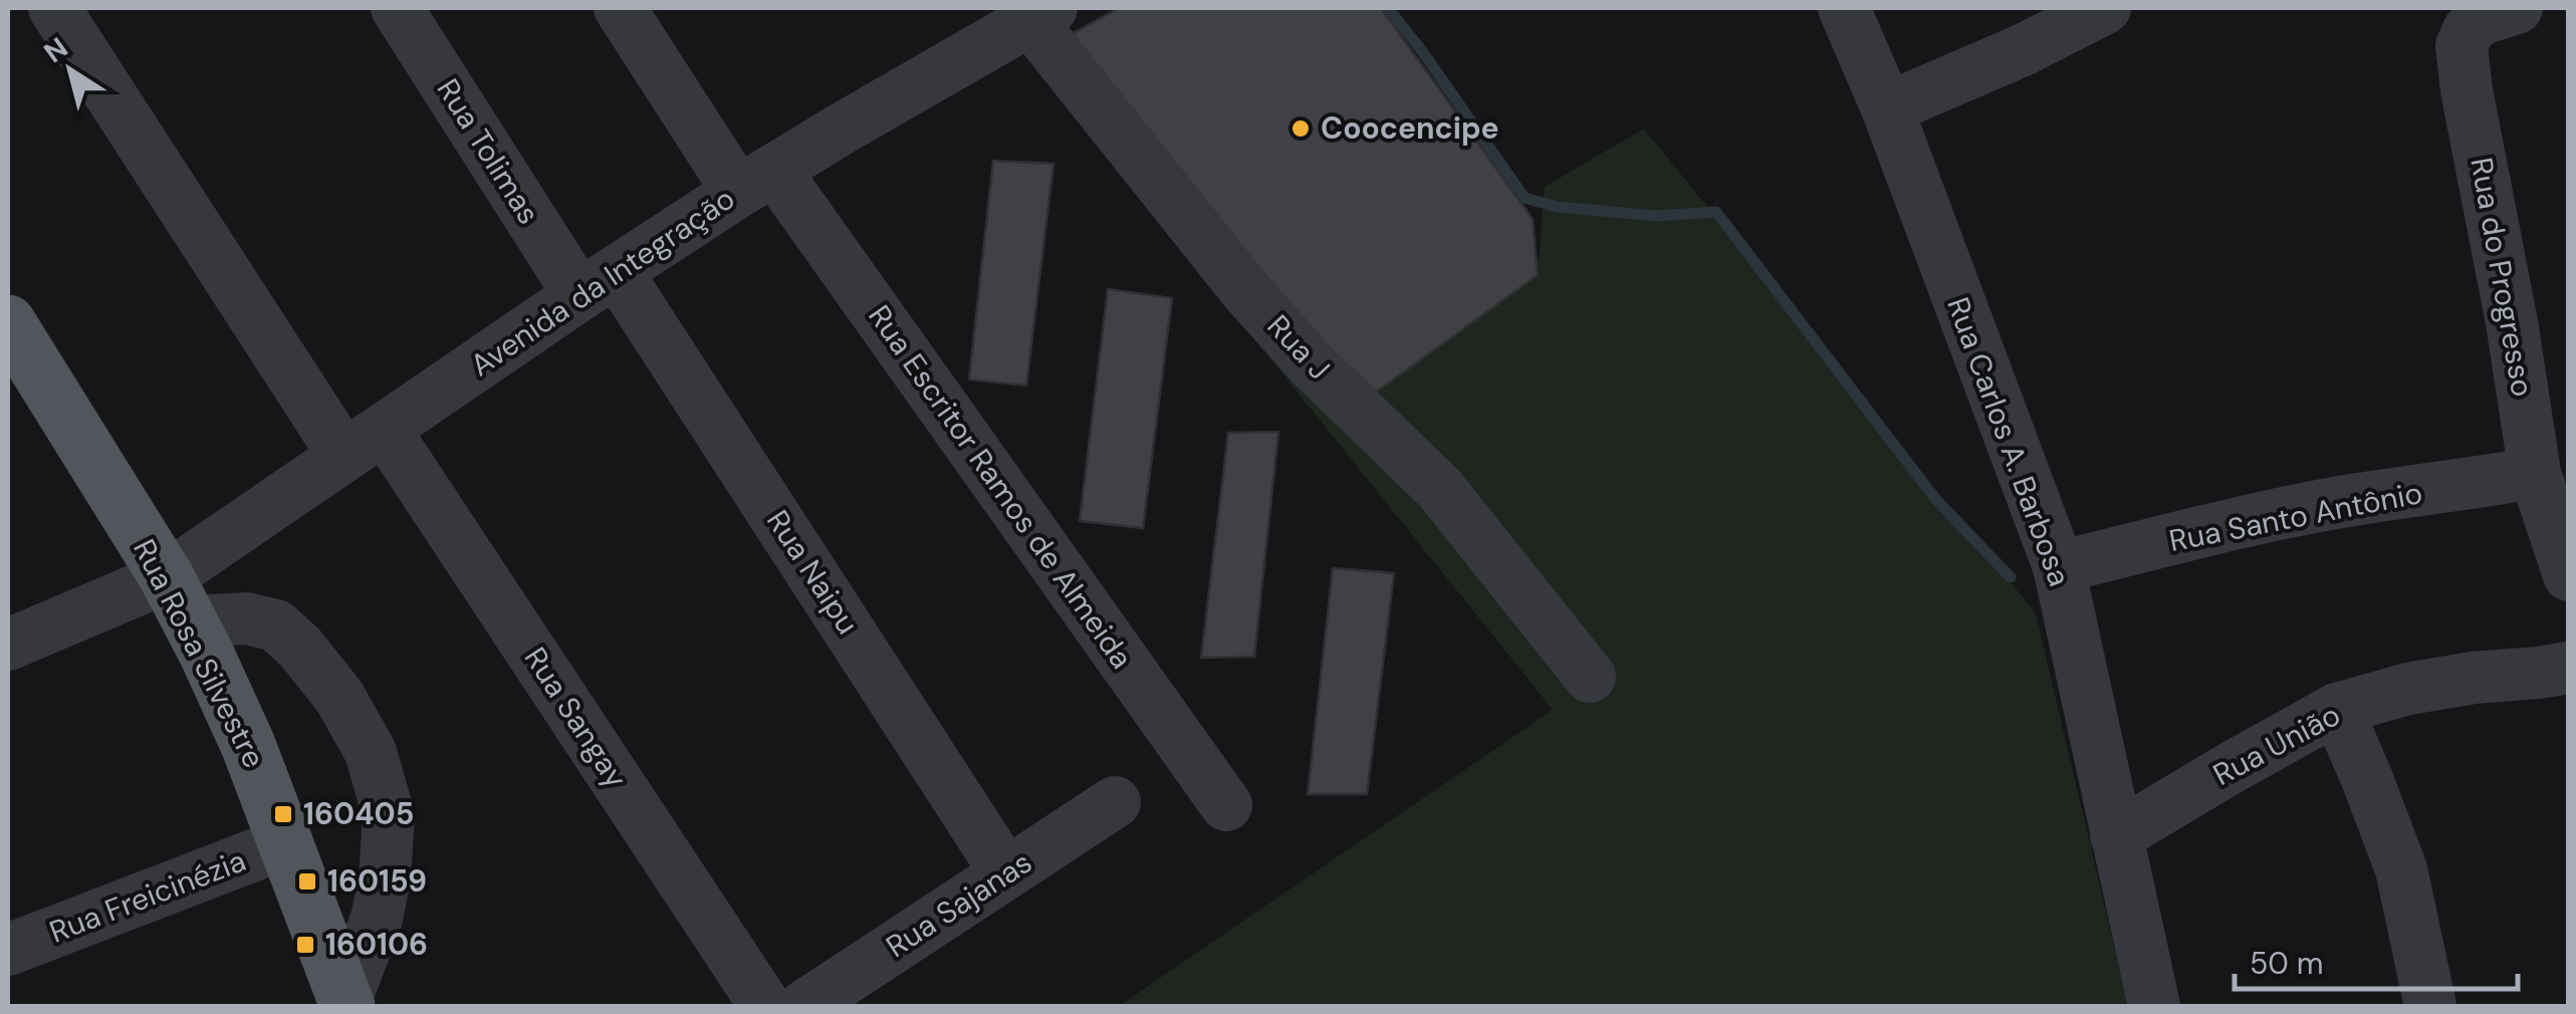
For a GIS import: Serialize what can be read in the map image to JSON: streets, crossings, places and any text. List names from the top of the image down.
{
  "streets": {
    "main road": ["Rua Rosa Silvestre"],
    "street": [
      "Rua Tolimas",
      "Rua do Progresso",
      "Avenida da Integração",
      "Rua J",
      "Rua Carlos A. Barbosa",
      "Rua Escritor Ramos de Almeida",
      "Rua Santo Antônio",
      "Rua Naipu",
      "Rua Sangay",
      "Rua União",
      "Rua Freicinézia",
      "Rua Sajanas"
    ]
  },
  "crossings": [
    ["Rua Tolimas", "Avenida da Integração"],
    ["Rua Tolimas", "Rua Naipu"],
    ["Rua do Progresso", "Rua Santo Antônio"],
    ["Avenida da Integração", "Rua J"],
    ["Avenida da Integração", "Rua Escritor Ramos de Almeida"],
    ["Avenida da Integração", "Rua Naipu"],
    ["Avenida da Integração", "Rua Rosa Silvestre"],
    ["Avenida da Integração", "Rua Sangay"],
    ["Rua Carlos A. Barbosa", "Rua Santo Antônio"],
    ["Rua Carlos A. Barbosa", "Rua União"],
    ["Rua Naipu", "Rua Sajanas"],
    ["Rua Rosa Silvestre", "Rua Freicinézia"]
  ],
  "places": {
    "other": ["Coocencipe"],
    "transit": ["160405", "160159", "160106"]
  },
  "scale_bar": "50 m",
  "north": "top left"
}
